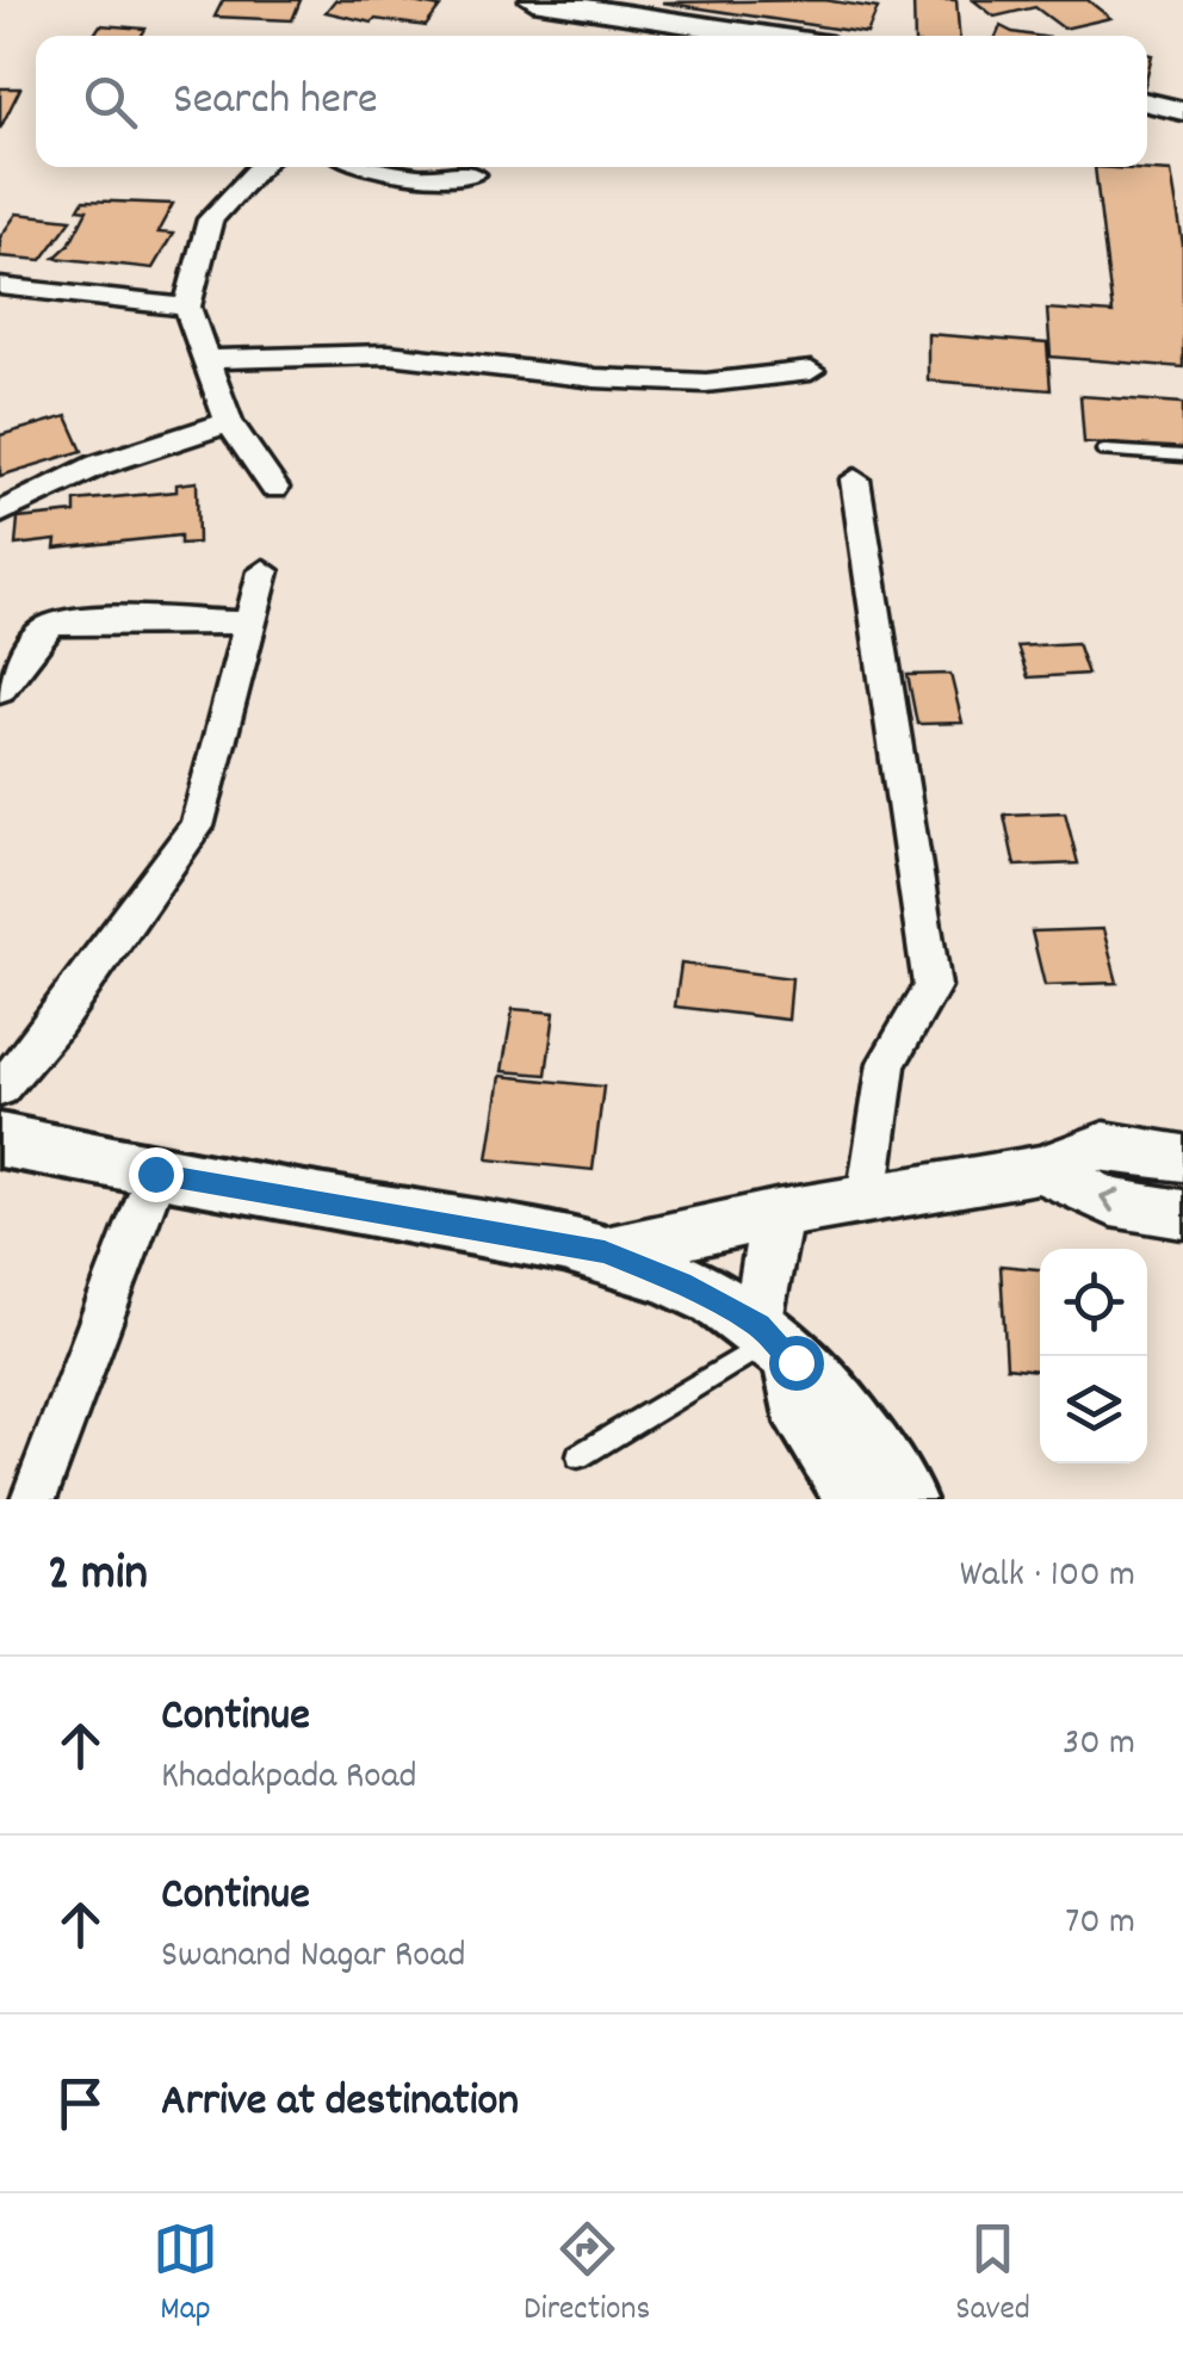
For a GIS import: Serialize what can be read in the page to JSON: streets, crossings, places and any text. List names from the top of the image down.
{
  "page": {
    "search": "Search here",
    "heading": ["2 min", "Walk · 100 m"],
    "list": [
      ["Continue", "Khadakpada Road", "30 m"],
      ["Continue", "Swanand Nagar Road", "70 m"],
      "Arrive at destination"
    ],
    "nav": ["Map", "Directions", "Saved"]
  }
}
